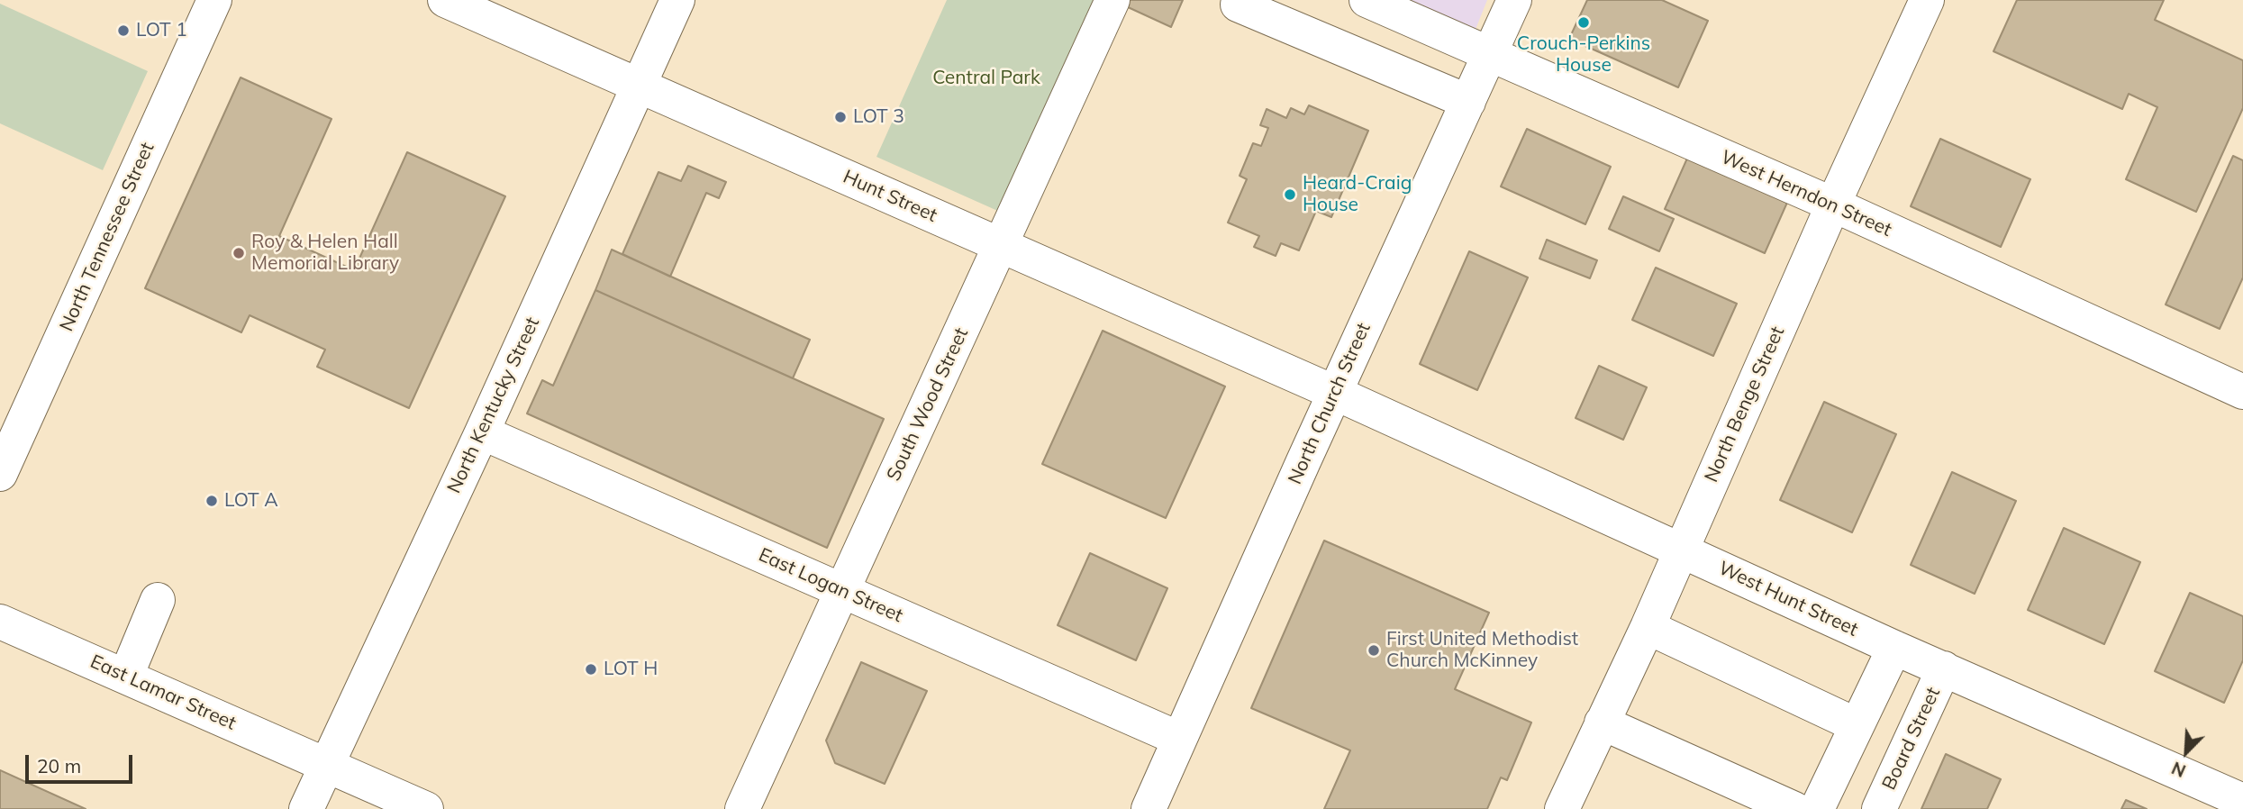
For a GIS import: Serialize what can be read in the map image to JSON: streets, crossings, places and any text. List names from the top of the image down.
{
  "streets": {
    "street": [
      "West Herndon Street",
      "Hunt Street",
      "North Tennessee Street",
      "North Church Street",
      "South Wood Street",
      "North Benge Street",
      "North Kentucky Street",
      "East Logan Street",
      "West Hunt Street",
      "East Lamar Street",
      "Board Street"
    ]
  },
  "crossings": [
    ["West Herndon Street", "North Church Street"],
    ["West Herndon Street", "North Benge Street"],
    ["Hunt Street", "North Church Street"],
    ["Hunt Street", "South Wood Street"],
    ["Hunt Street", "North Kentucky Street"],
    ["Hunt Street", "West Hunt Street"],
    ["North Church Street", "East Logan Street"],
    ["North Church Street", "West Hunt Street"],
    ["South Wood Street", "East Logan Street"],
    ["North Benge Street", "West Hunt Street"],
    ["North Kentucky Street", "East Logan Street"],
    ["North Kentucky Street", "East Lamar Street"],
    ["West Hunt Street", "Board Street"]
  ],
  "parks": ["Central Park"],
  "places": [
    "Crouch-Perkins House",
    "LOT 1",
    "LOT 3",
    "Heard-Craig House",
    "Roy & Helen Hall Memorial Library",
    "LOT A",
    "First United Methodist Church McKinney",
    "LOT H"
  ],
  "scale_bar": "20 m",
  "north": "bottom left"
}
